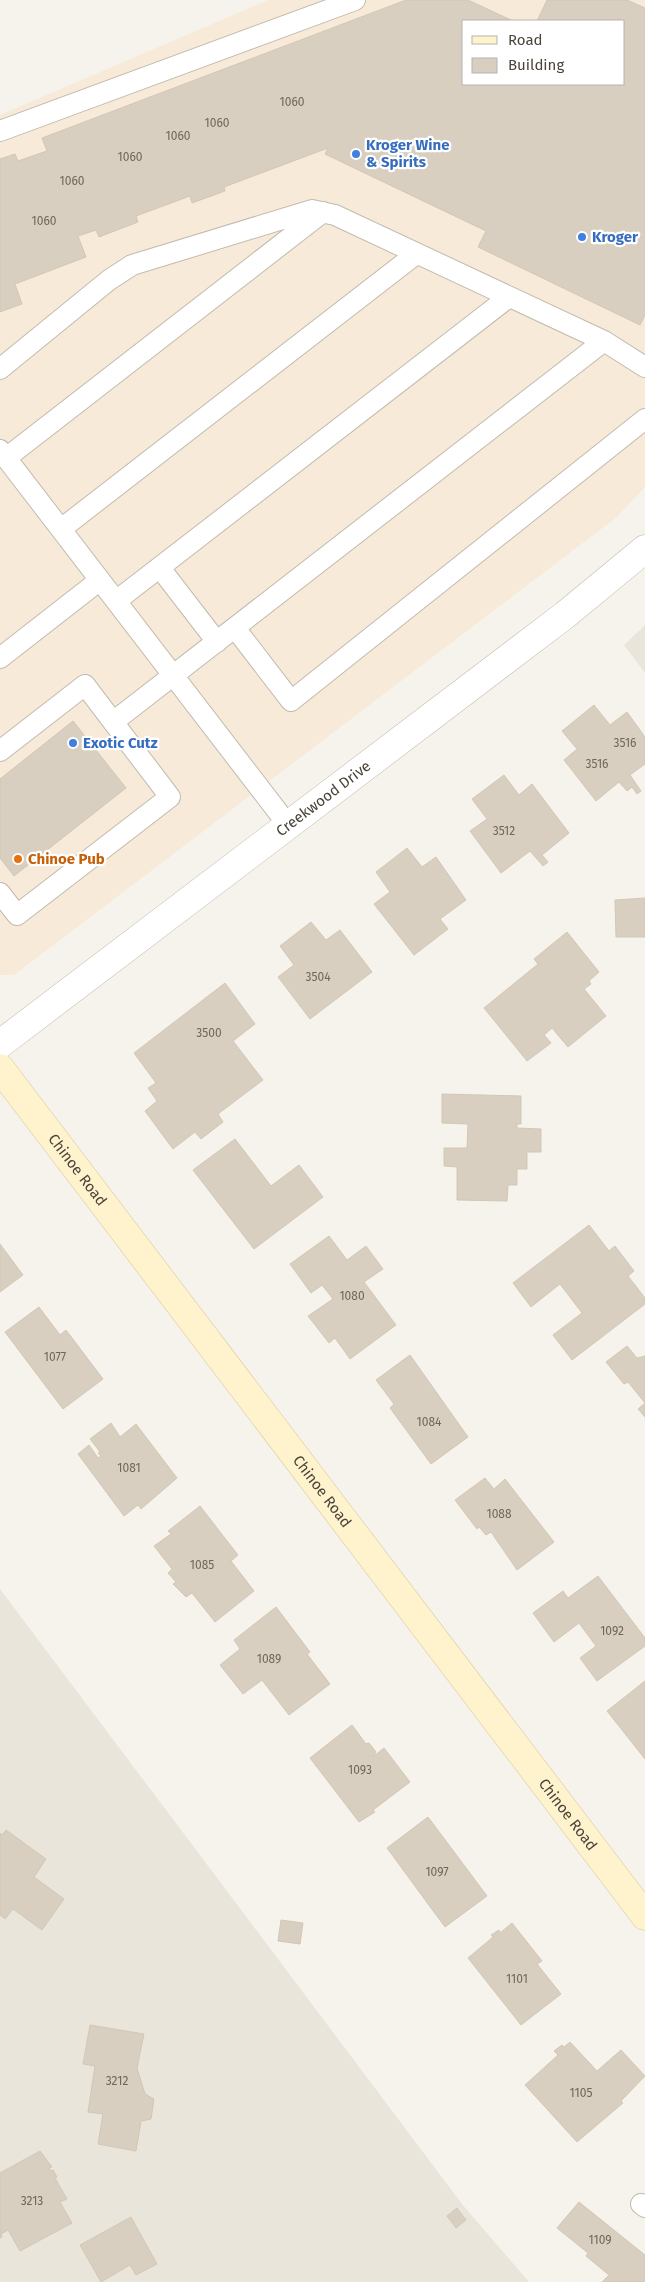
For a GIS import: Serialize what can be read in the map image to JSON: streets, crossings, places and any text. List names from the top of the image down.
{
  "streets": {
    "street": ["Creekwood Drive", "Chinoe Road"]
  },
  "places": [
    "Kroger Wine & Spirits",
    "Kroger",
    "Exotic Cutz",
    "Chinoe Pub"
  ],
  "house_numbers": [
    "1060",
    "1060",
    "1060",
    "1060",
    "1060",
    "1060",
    "3516",
    "3516",
    "3512",
    "3504",
    "3500",
    "1080",
    "1077",
    "1084",
    "1081",
    "1088",
    "1085",
    "1092",
    "1089",
    "1093",
    "1097",
    "1101",
    "3212",
    "1105",
    "3213",
    "1109"
  ],
  "legend": ["Road", "Building"]
}
